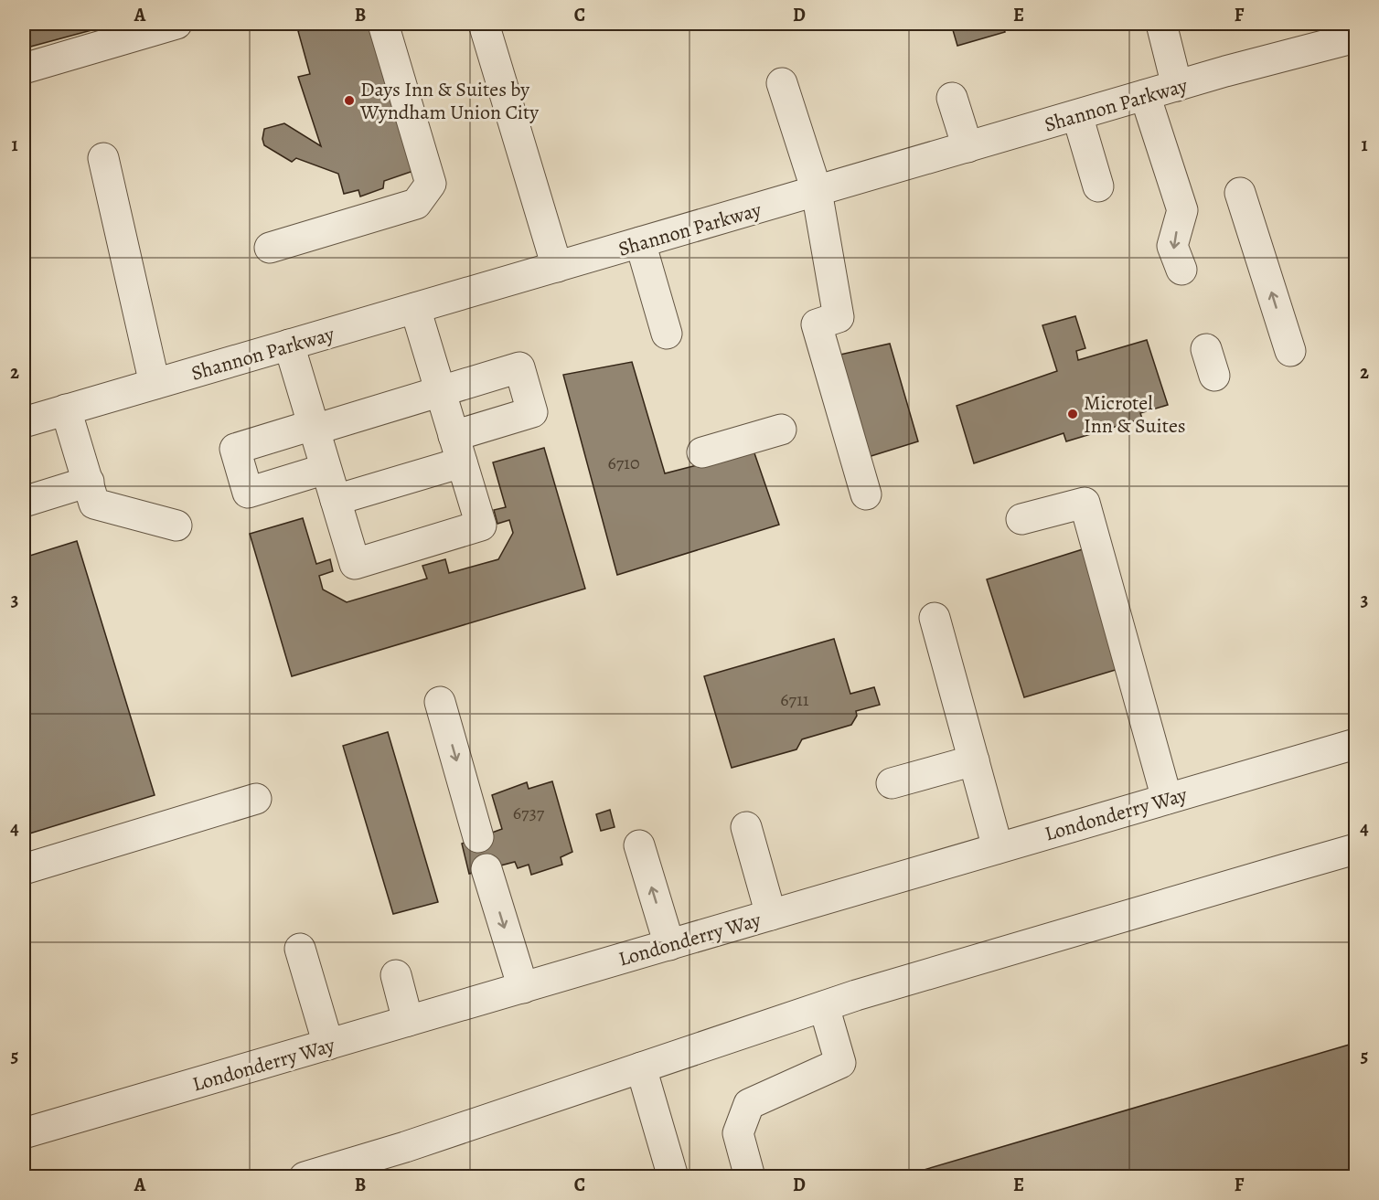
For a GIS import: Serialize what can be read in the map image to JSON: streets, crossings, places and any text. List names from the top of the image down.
{
  "streets": {
    "street": ["Shannon Parkway", "Londonderry Way"]
  },
  "places": ["Days Inn & Suites by Wyndham Union City", "Microtel Inn & Suites"],
  "house_numbers": ["6710", "6711", "6737"],
  "grid": {
    "columns": [
      "A",
      "B",
      "C",
      "D",
      "E",
      "F"
    ],
    "rows": [
      "1",
      "2",
      "3",
      "4",
      "5"
    ]
  }
}
